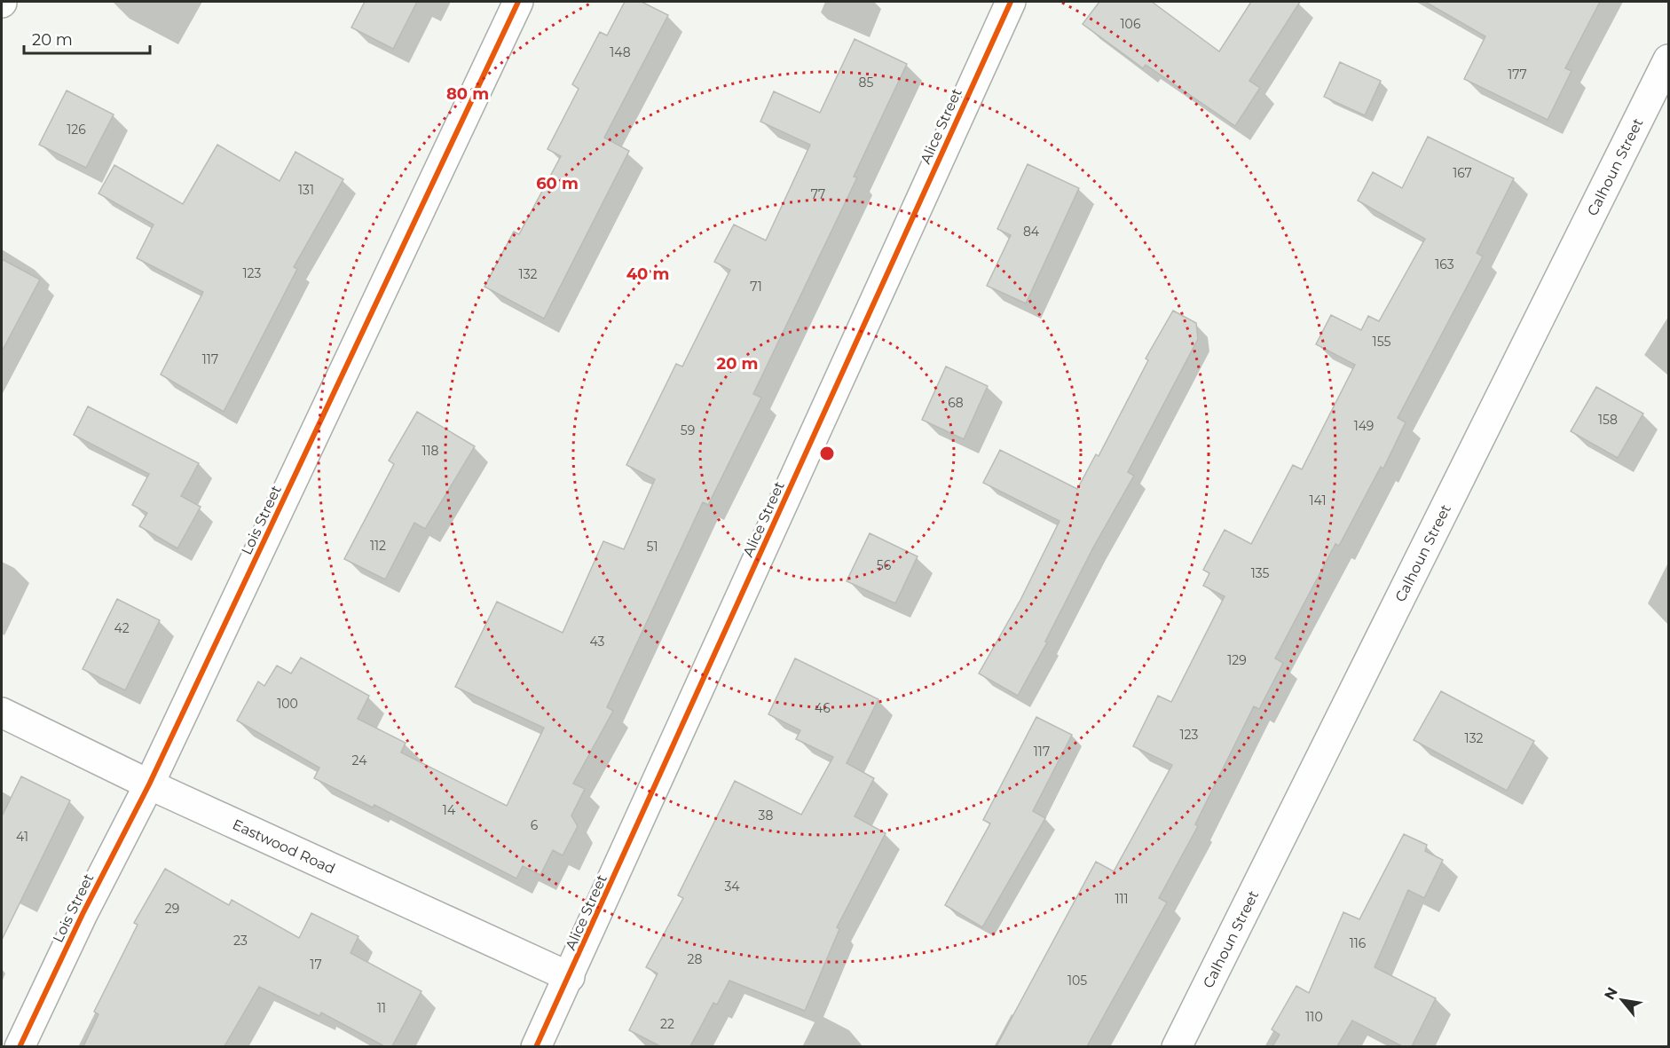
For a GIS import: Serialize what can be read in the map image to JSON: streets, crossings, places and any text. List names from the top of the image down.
{
  "streets": {
    "street": [
      "Alice Street",
      "Calhoun Street",
      "Lois Street",
      "Eastwood Road"
    ]
  },
  "crossings": [
    ["Alice Street", "Eastwood Road"],
    ["Lois Street", "Eastwood Road"]
  ],
  "house_numbers": [
    "106",
    "148",
    "177",
    "85",
    "126",
    "167",
    "131",
    "77",
    "84",
    "163",
    "123",
    "132",
    "71",
    "155",
    "117",
    "68",
    "158",
    "149",
    "59",
    "118",
    "141",
    "112",
    "51",
    "56",
    "135",
    "42",
    "43",
    "129",
    "100",
    "46",
    "123",
    "132",
    "117",
    "24",
    "14",
    "38",
    "6",
    "41",
    "34",
    "111",
    "29",
    "23",
    "116",
    "28",
    "17",
    "105",
    "11",
    "110",
    "22"
  ],
  "scale_bar": "20 m",
  "north": "top left",
  "rings": [
    "80 m",
    "60 m",
    "40 m",
    "20 m"
  ]
}
